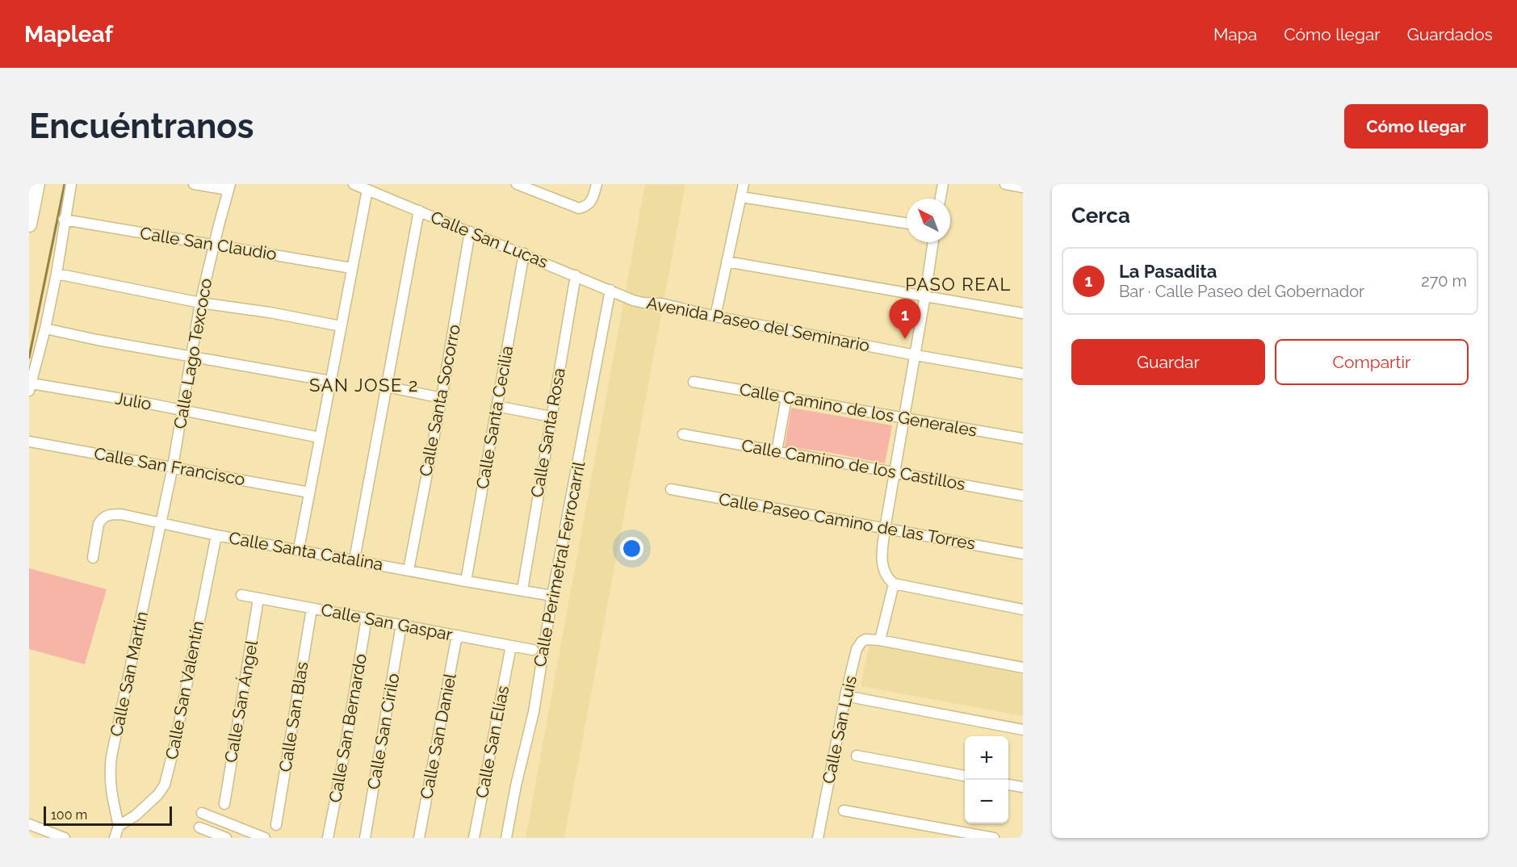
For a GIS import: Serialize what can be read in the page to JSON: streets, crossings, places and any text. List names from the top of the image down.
{
  "streets": {
    "street": [
      "Calle San Lucas",
      "Calle San Claudio",
      "Avenida Paseo del Seminario",
      "Calle Lago Texcoco",
      "Calle Santa Socorro",
      "Julio",
      "Calle Camino de los Generales",
      "Calle Santa Cecilia",
      "Calle Santa Rosa",
      "Calle Camino de los Castillos",
      "Calle San Francisco",
      "Calle Paseo Camino de las Torres",
      "Calle Santa Catalina",
      "Calle Perimetral Ferrocarril",
      "Calle San Gaspar",
      "Calle San Martín",
      "Calle San Valentín",
      "Calle San Ángel",
      "Calle San Blas",
      "Calle San Bernardo",
      "Calle San Luis",
      "Calle San Cirilo",
      "Calle San Daniel",
      "Calle San Elías"
    ]
  },
  "crossings": [
    ["Calle San Lucas", "Avenida Paseo del Seminario"],
    ["Calle San Lucas", "Calle Santa Socorro"],
    ["Calle San Lucas", "Calle Santa Cecilia"],
    ["Calle San Lucas", "Calle Santa Rosa"],
    ["Calle San Lucas", "Calle Perimetral Ferrocarril"],
    ["Calle San Claudio", "Calle Lago Texcoco"],
    ["Avenida Paseo del Seminario", "Calle Perimetral Ferrocarril"],
    ["Calle Lago Texcoco", "Julio"],
    ["Calle Lago Texcoco", "Calle San Francisco"],
    ["Calle Lago Texcoco", "Calle Santa Catalina"],
    ["Calle Lago Texcoco", "Calle San Martín"],
    ["Calle Santa Socorro", "Calle Santa Catalina"],
    ["Calle Santa Cecilia", "Calle Santa Catalina"],
    ["Calle Santa Rosa", "Calle Santa Catalina"],
    ["Calle Santa Catalina", "Calle Perimetral Ferrocarril"],
    ["Calle Santa Catalina", "Calle San Martín"],
    ["Calle Santa Catalina", "Calle San Valentín"],
    ["Calle San Gaspar", "Calle San Ángel"],
    ["Calle San Gaspar", "Calle San Blas"],
    ["Calle San Gaspar", "Calle San Bernardo"],
    ["Calle San Gaspar", "Calle San Cirilo"],
    ["Calle San Gaspar", "Calle San Daniel"],
    ["Calle San Gaspar", "Calle San Elías"],
    ["Calle San Martín", "Calle San Valentín"]
  ],
  "districts": ["PASO REAL", "SAN JOSE 2"],
  "scale_bar": "100 m",
  "north": "top left",
  "page": {
    "header": "Mapleaf",
    "nav": ["Mapa", "Cómo llegar", "Guardados"],
    "buttons": [
      "Cómo llegar",
      ["Guardar", "Compartir"]
    ],
    "title": "Encuéntranos",
    "heading": "Cerca",
    "list": [
      {
        "mark": "1",
        "name": "La Pasadita",
        "note": "Bar · Calle Paseo del Gobernador",
        "value": "270 m"
      }
    ],
    "pins": "1",
    "map_buttons": ["+", "−"],
    "scale": "100 m"
  }
}
